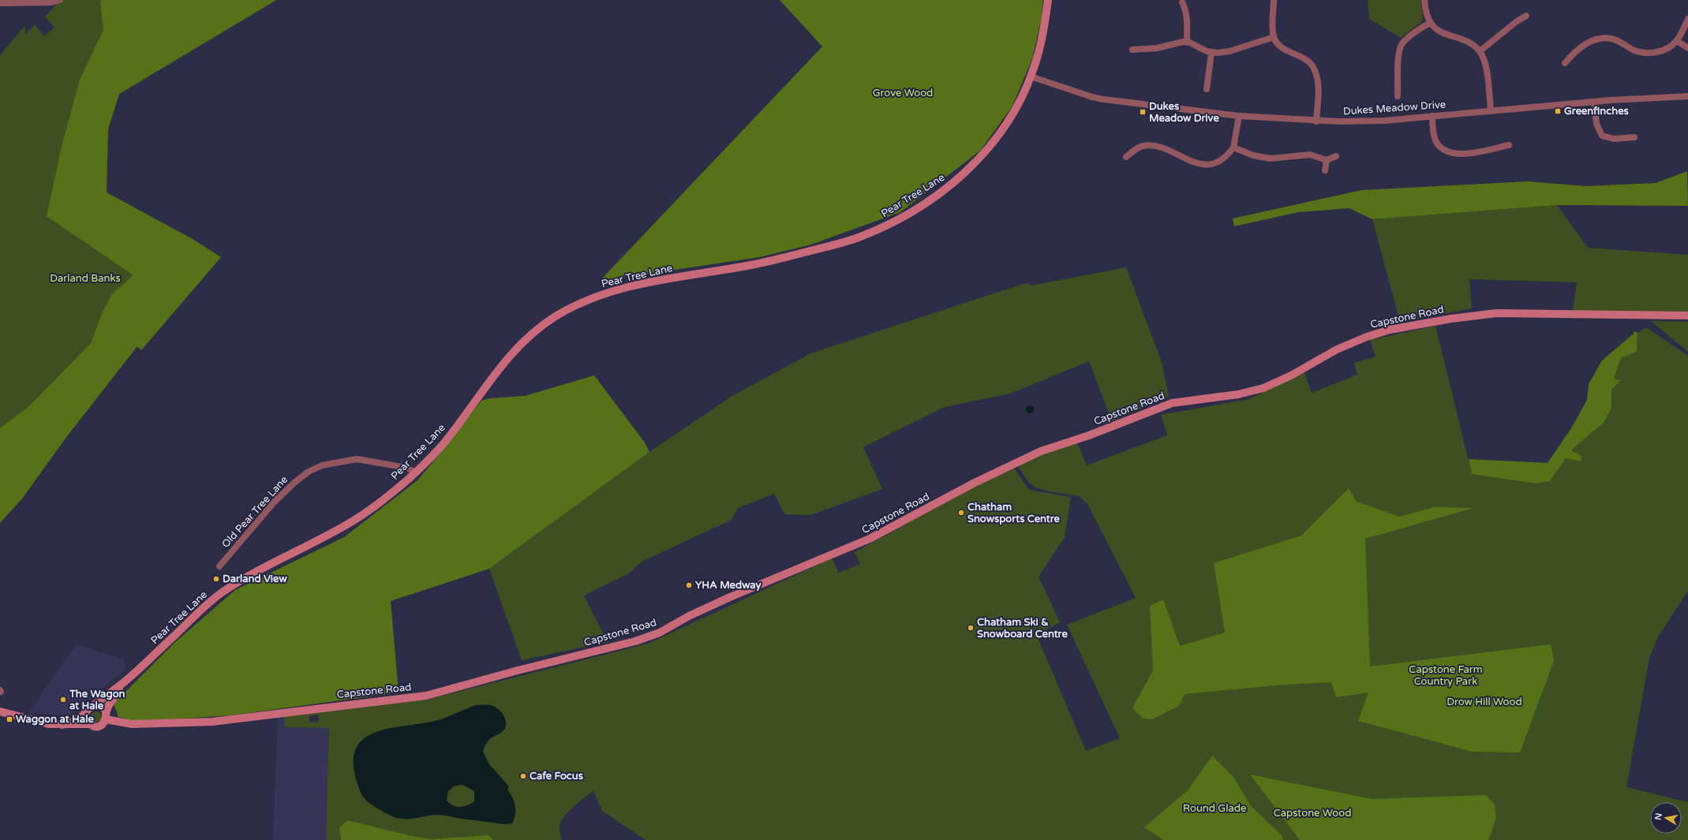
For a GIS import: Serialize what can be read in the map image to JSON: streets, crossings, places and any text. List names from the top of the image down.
{
  "streets": {
    "street": [
      "Dukes Meadow Drive",
      "Pear Tree Lane",
      "Capstone Road",
      "Old Pear Tree Lane"
    ]
  },
  "crossings": [
    ["Dukes Meadow Drive", "Pear Tree Lane"],
    ["Pear Tree Lane", "Capstone Road"],
    ["Pear Tree Lane", "Old Pear Tree Lane"]
  ],
  "parks": [
    "Grove Wood",
    "Darland Banks",
    "Capstone Farm Country Park",
    "Drow Hill Wood",
    "Round Glade",
    "Capstone Wood"
  ],
  "places": {
    "transit": ["Greenfinches", "Dukes Meadow Drive", "Waggon at Hale"],
    "other": [
      "Chatham Snowsports Centre",
      "Darland View",
      "YHA Medway",
      "Chatham Ski & Snowboard Centre",
      "The Wagon at Hale",
      "Cafe Focus"
    ]
  },
  "north": "left"
}
